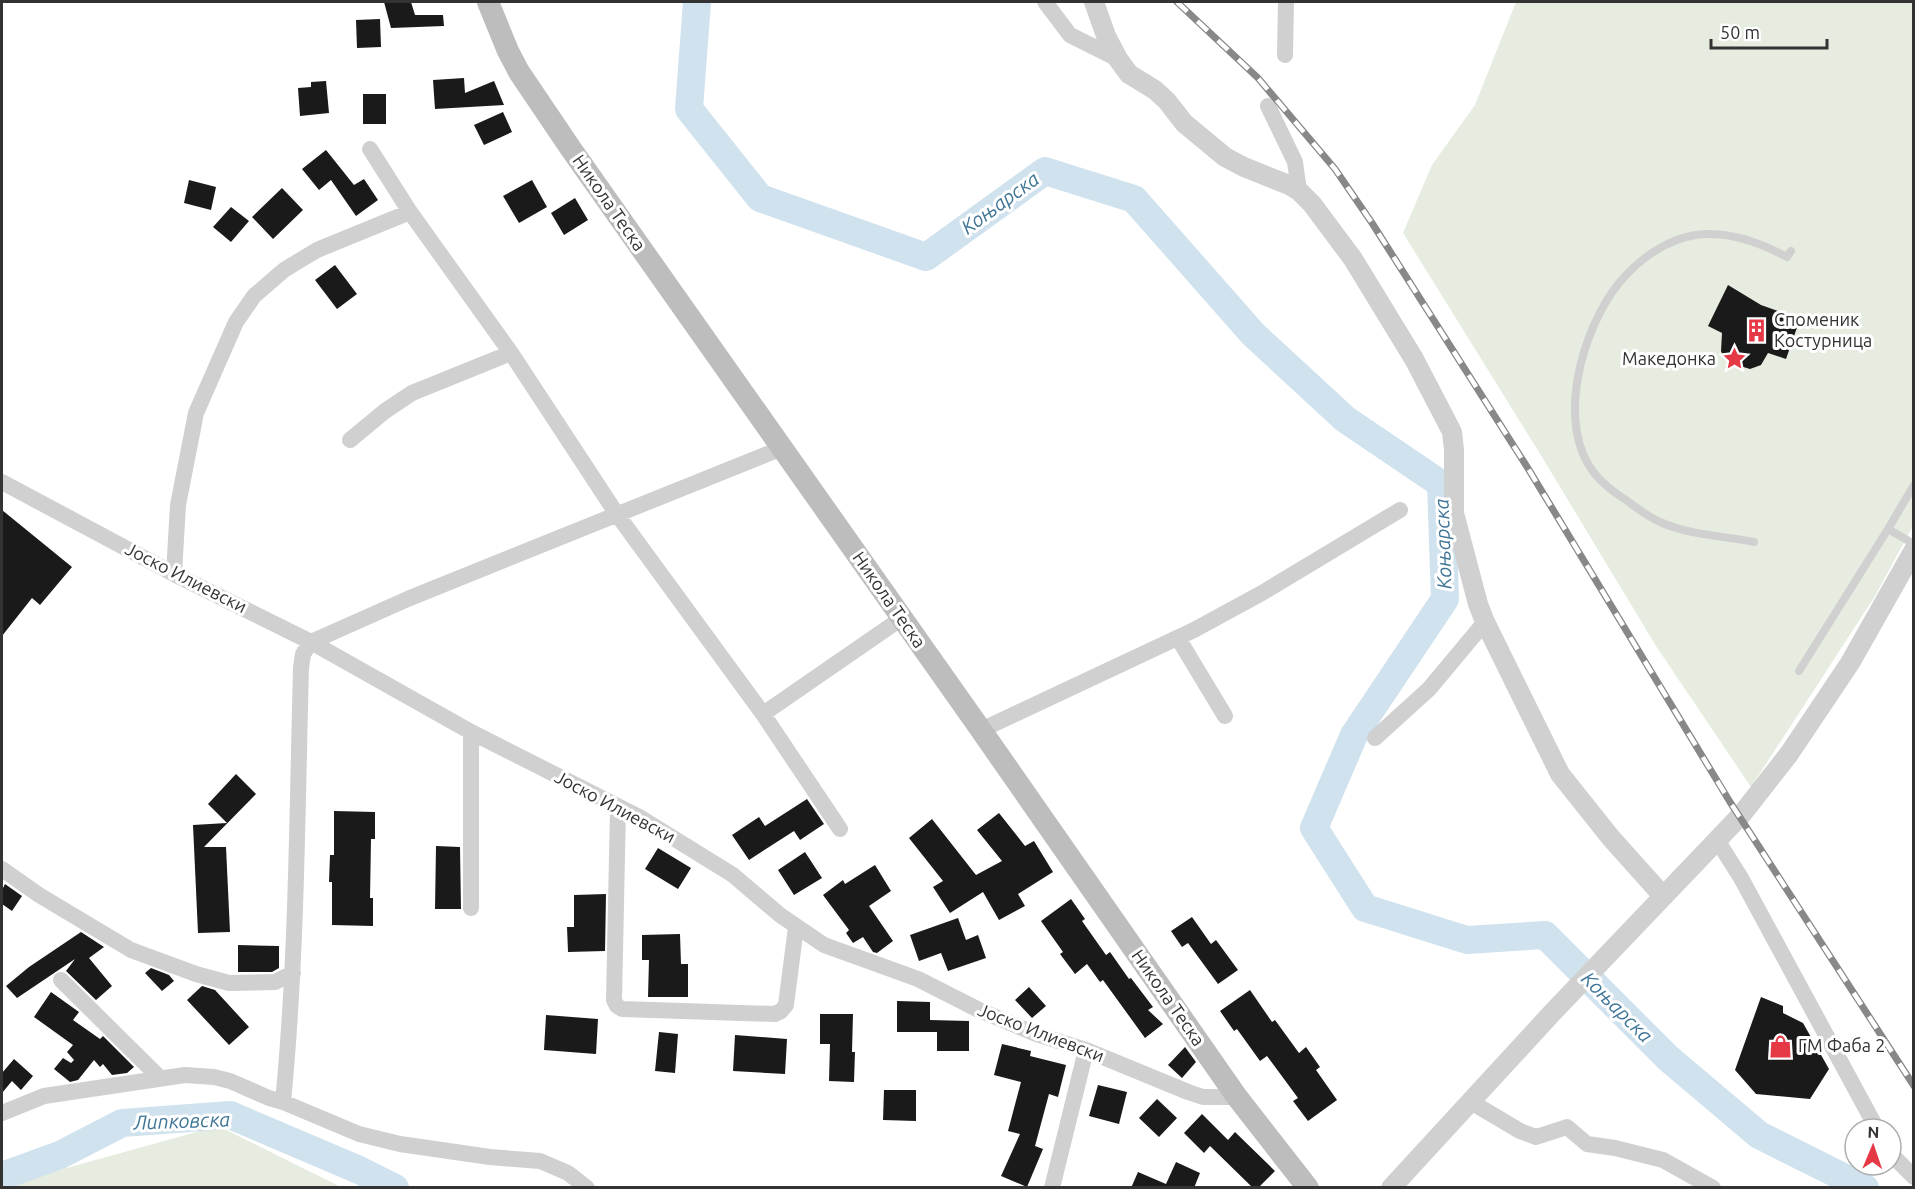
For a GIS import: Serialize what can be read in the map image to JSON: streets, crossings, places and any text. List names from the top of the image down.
{
  "streets": {
    "main road": ["Никола Теска"],
    "street": ["Јоско Илиевски"]
  },
  "crossings": [
    ["Никола Теска", "Јоско Илиевски"]
  ],
  "water": ["Коњарска", "Липковска"],
  "places": {
    "building": ["Споменик Костурница"],
    "place": ["Македонка"],
    "shop": ["ГМ Фаба 2"]
  },
  "scale_bar": "50 m",
  "north": "top"
}
